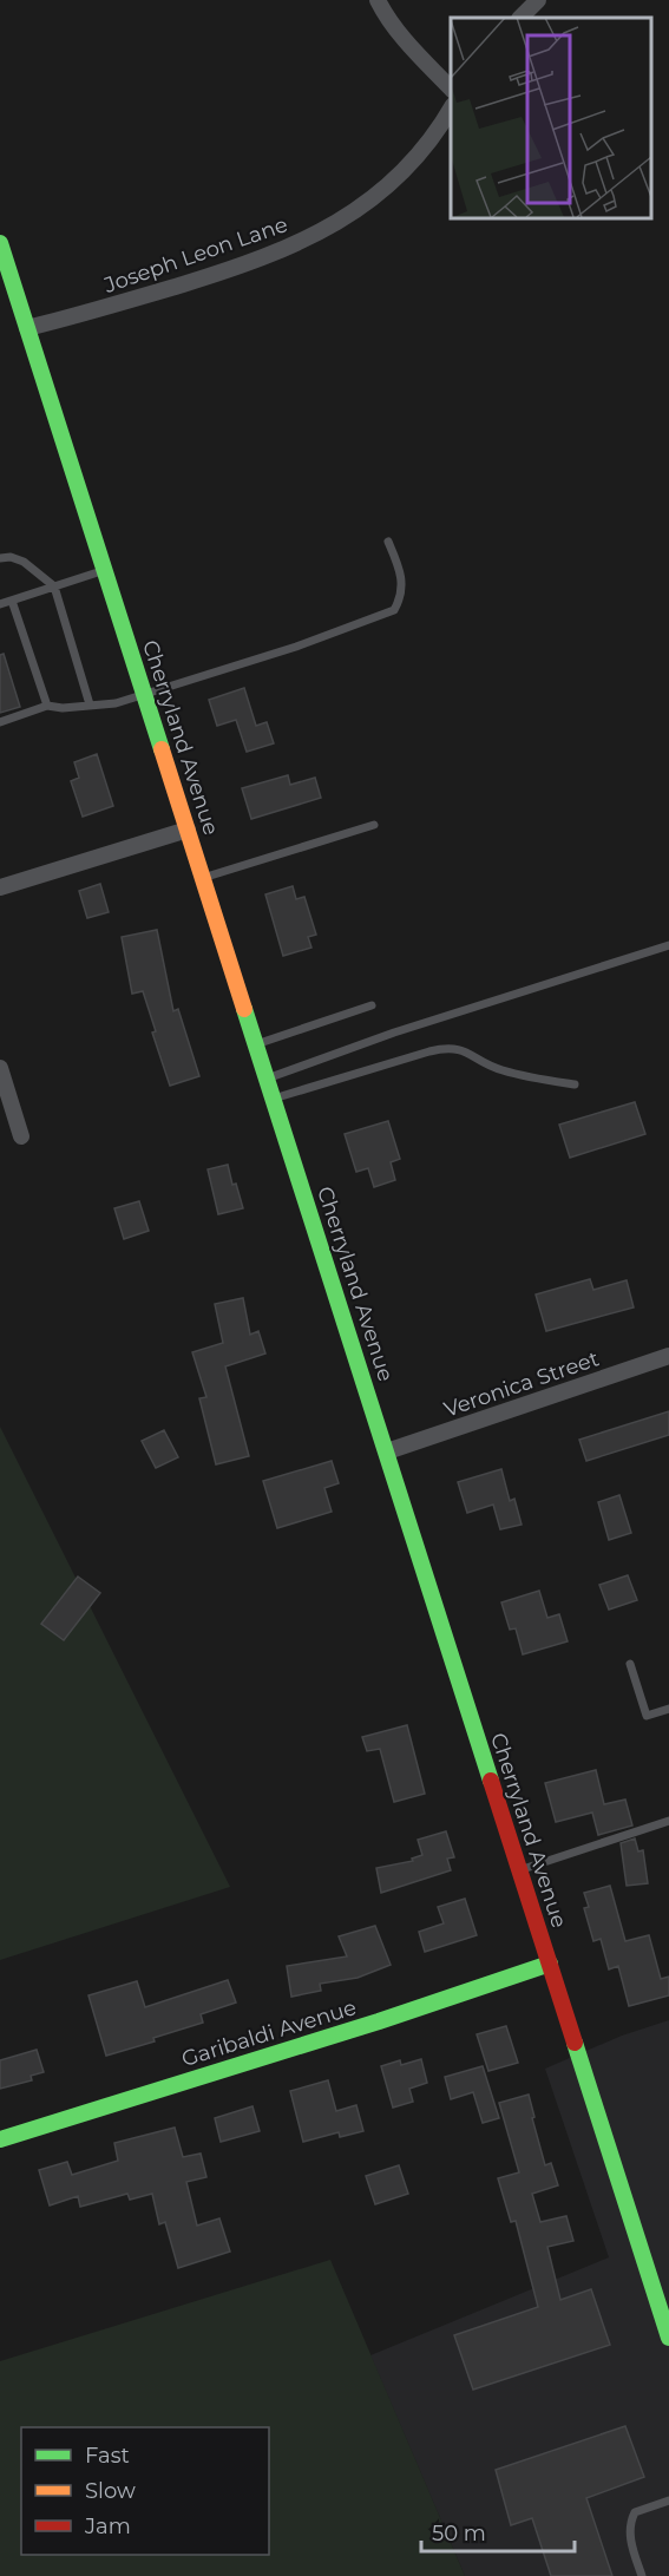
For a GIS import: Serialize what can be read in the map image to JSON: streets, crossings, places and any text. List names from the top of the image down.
{
  "streets": {
    "street": [
      "Joseph Leon Lane",
      "Cherryland Avenue",
      "Veronica Street",
      "Garibaldi Avenue"
    ]
  },
  "crossings": [
    ["Joseph Leon Lane", "Cherryland Avenue"],
    ["Cherryland Avenue", "Veronica Street"],
    ["Cherryland Avenue", "Garibaldi Avenue"]
  ],
  "legend": ["Fast", "Slow", "Jam"],
  "scale_bar": "50 m"
}
